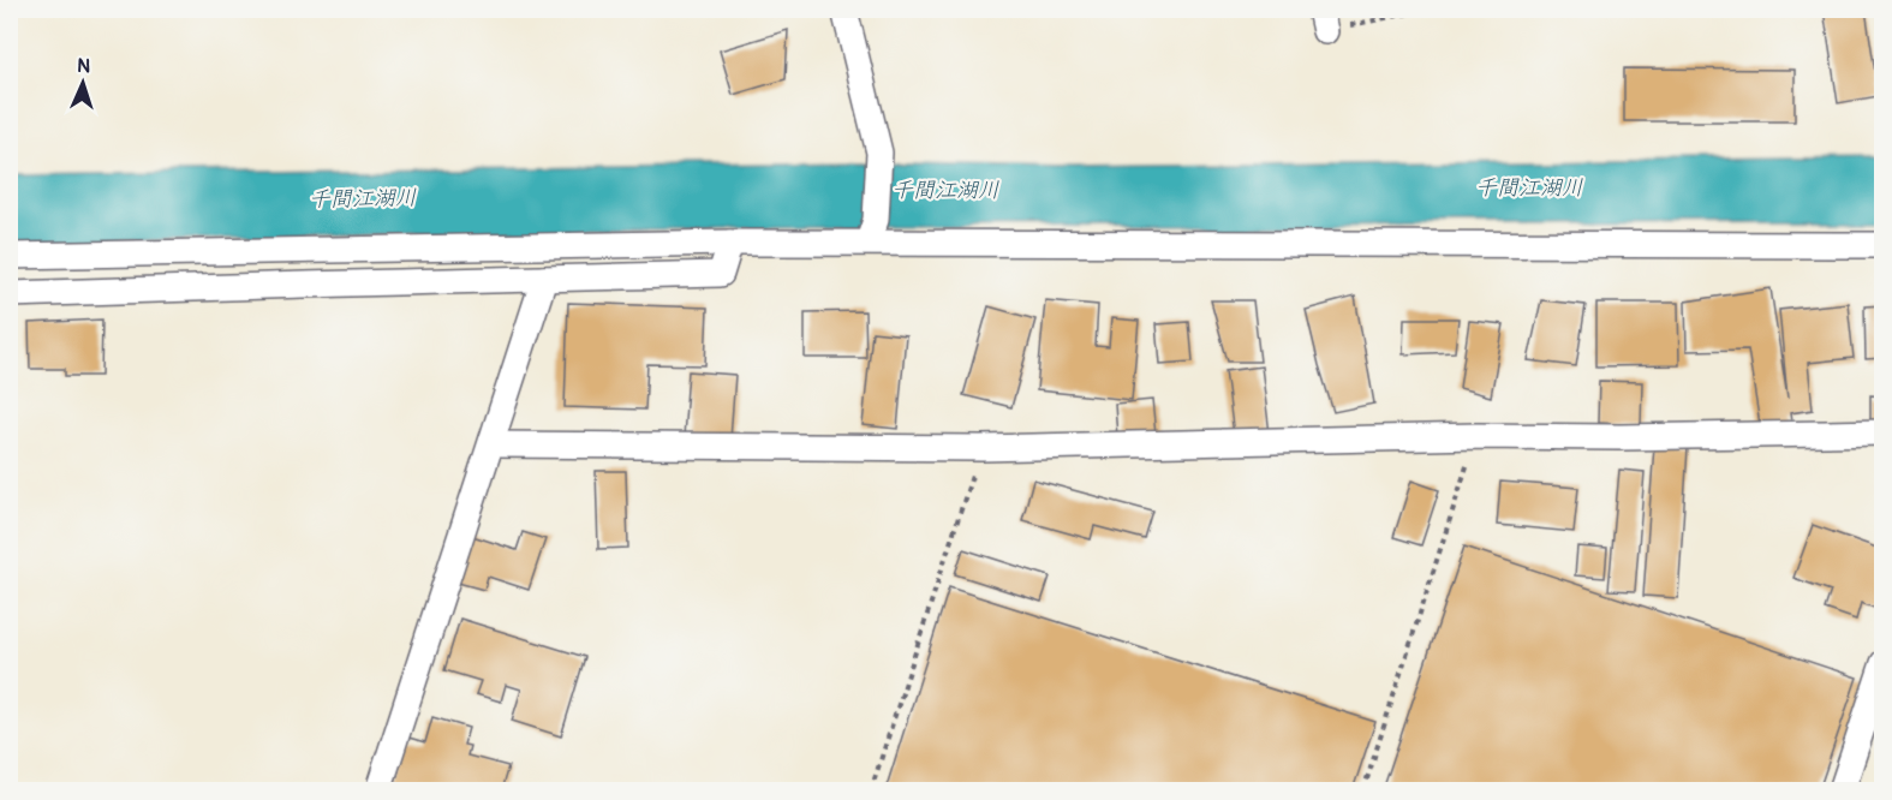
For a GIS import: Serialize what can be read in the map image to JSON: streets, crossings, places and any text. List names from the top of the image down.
{
  "water": ["千間江湖川"],
  "north": "top"
}
